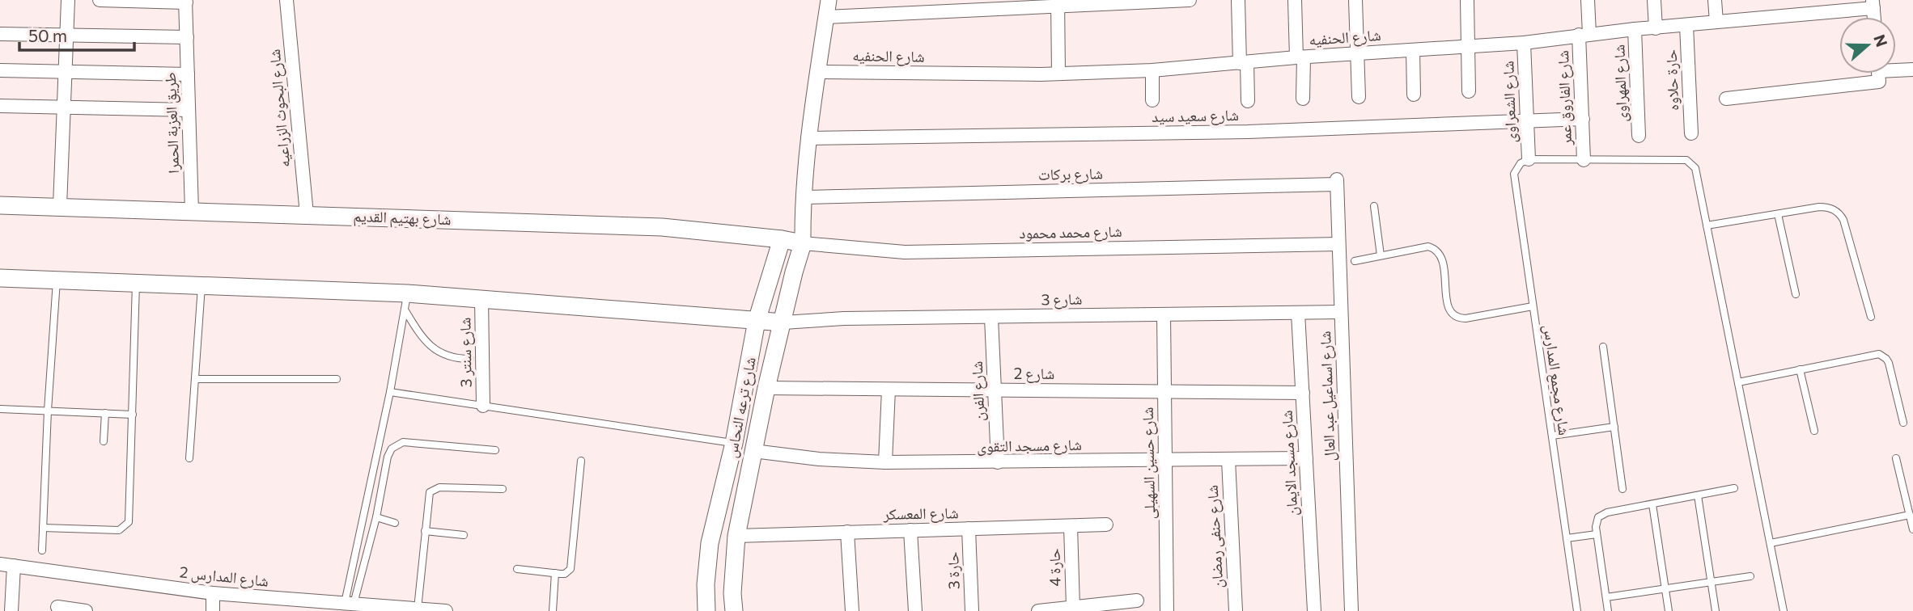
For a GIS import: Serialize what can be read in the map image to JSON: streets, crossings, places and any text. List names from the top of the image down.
{
  "streets": {
    "main road": ["شارع بهتيم القديم", "شارع ترعه النحاس"],
    "street": [
      "شارع الحنفيه",
      "حارة حلاوه",
      "شارع المهراوى",
      "شارع الفاروق عمر",
      "شارع الشعراوى",
      "شارع البحوث الزراعيه",
      "شارع سعيد سيد",
      "طريق العزبة الحمرا",
      "شارع بركات",
      "شارع محمد محمود",
      "شارع 3",
      "شارع سنتر 3",
      "شارع 2",
      "شارع الفرن",
      "شارع اسماعيل عبد العال",
      "شارع مسجد التقوى",
      "شارع حسين السهيلى",
      "شارع مسجد الايمان",
      "شارع المعسكر",
      "شارع حنفى رمضان",
      "حارة 4",
      "حارة 3",
      "شارع المدارس 2"
    ],
    "lane": ["شارع مجمع المدارس"]
  },
  "crossings": [
    ["شارع الحنفيه", "حارة حلاوه"],
    ["شارع الحنفيه", "شارع المهراوى"],
    ["شارع الحنفيه", "شارع الفاروق عمر"],
    ["شارع الحنفيه", "شارع الشعراوى"],
    ["شارع الحنفيه", "شارع ترعه النحاس"],
    ["شارع الفاروق عمر", "شارع سعيد سيد"],
    ["شارع الشعراوى", "شارع سعيد سيد"],
    ["شارع الشعراوى", "شارع مجمع المدارس"],
    ["شارع البحوث الزراعيه", "شارع بهتيم القديم"],
    ["شارع سعيد سيد", "شارع ترعه النحاس"],
    ["طريق العزبة الحمرا", "شارع بهتيم القديم"],
    ["شارع بركات", "شارع اسماعيل عبد العال"],
    ["شارع بركات", "شارع ترعه النحاس"],
    ["شارع بهتيم القديم", "شارع محمد محمود"],
    ["شارع بهتيم القديم", "شارع ترعه النحاس"],
    ["شارع محمد محمود", "شارع اسماعيل عبد العال"],
    ["شارع محمد محمود", "شارع ترعه النحاس"],
    ["شارع 3", "شارع الفرن"],
    ["شارع 3", "شارع اسماعيل عبد العال"],
    ["شارع 3", "شارع ترعه النحاس"],
    ["شارع 3", "شارع حسين السهيلى"],
    ["شارع 3", "شارع مسجد الايمان"],
    ["شارع 2", "شارع الفرن"],
    ["شارع 2", "شارع ترعه النحاس"],
    ["شارع 2", "شارع حسين السهيلى"],
    ["شارع 2", "شارع مسجد الايمان"],
    ["شارع الفرن", "شارع مسجد التقوى"],
    ["شارع ترعه النحاس", "شارع مسجد التقوى"],
    ["شارع ترعه النحاس", "شارع المعسكر"],
    ["شارع مسجد التقوى", "شارع حسين السهيلى"],
    ["شارع مسجد التقوى", "شارع مسجد الايمان"],
    ["شارع مسجد التقوى", "شارع حنفى رمضان"],
    ["شارع المعسكر", "حارة 4"],
    ["شارع المعسكر", "حارة 3"]
  ],
  "scale_bar": "50 m",
  "north": "right"
}
